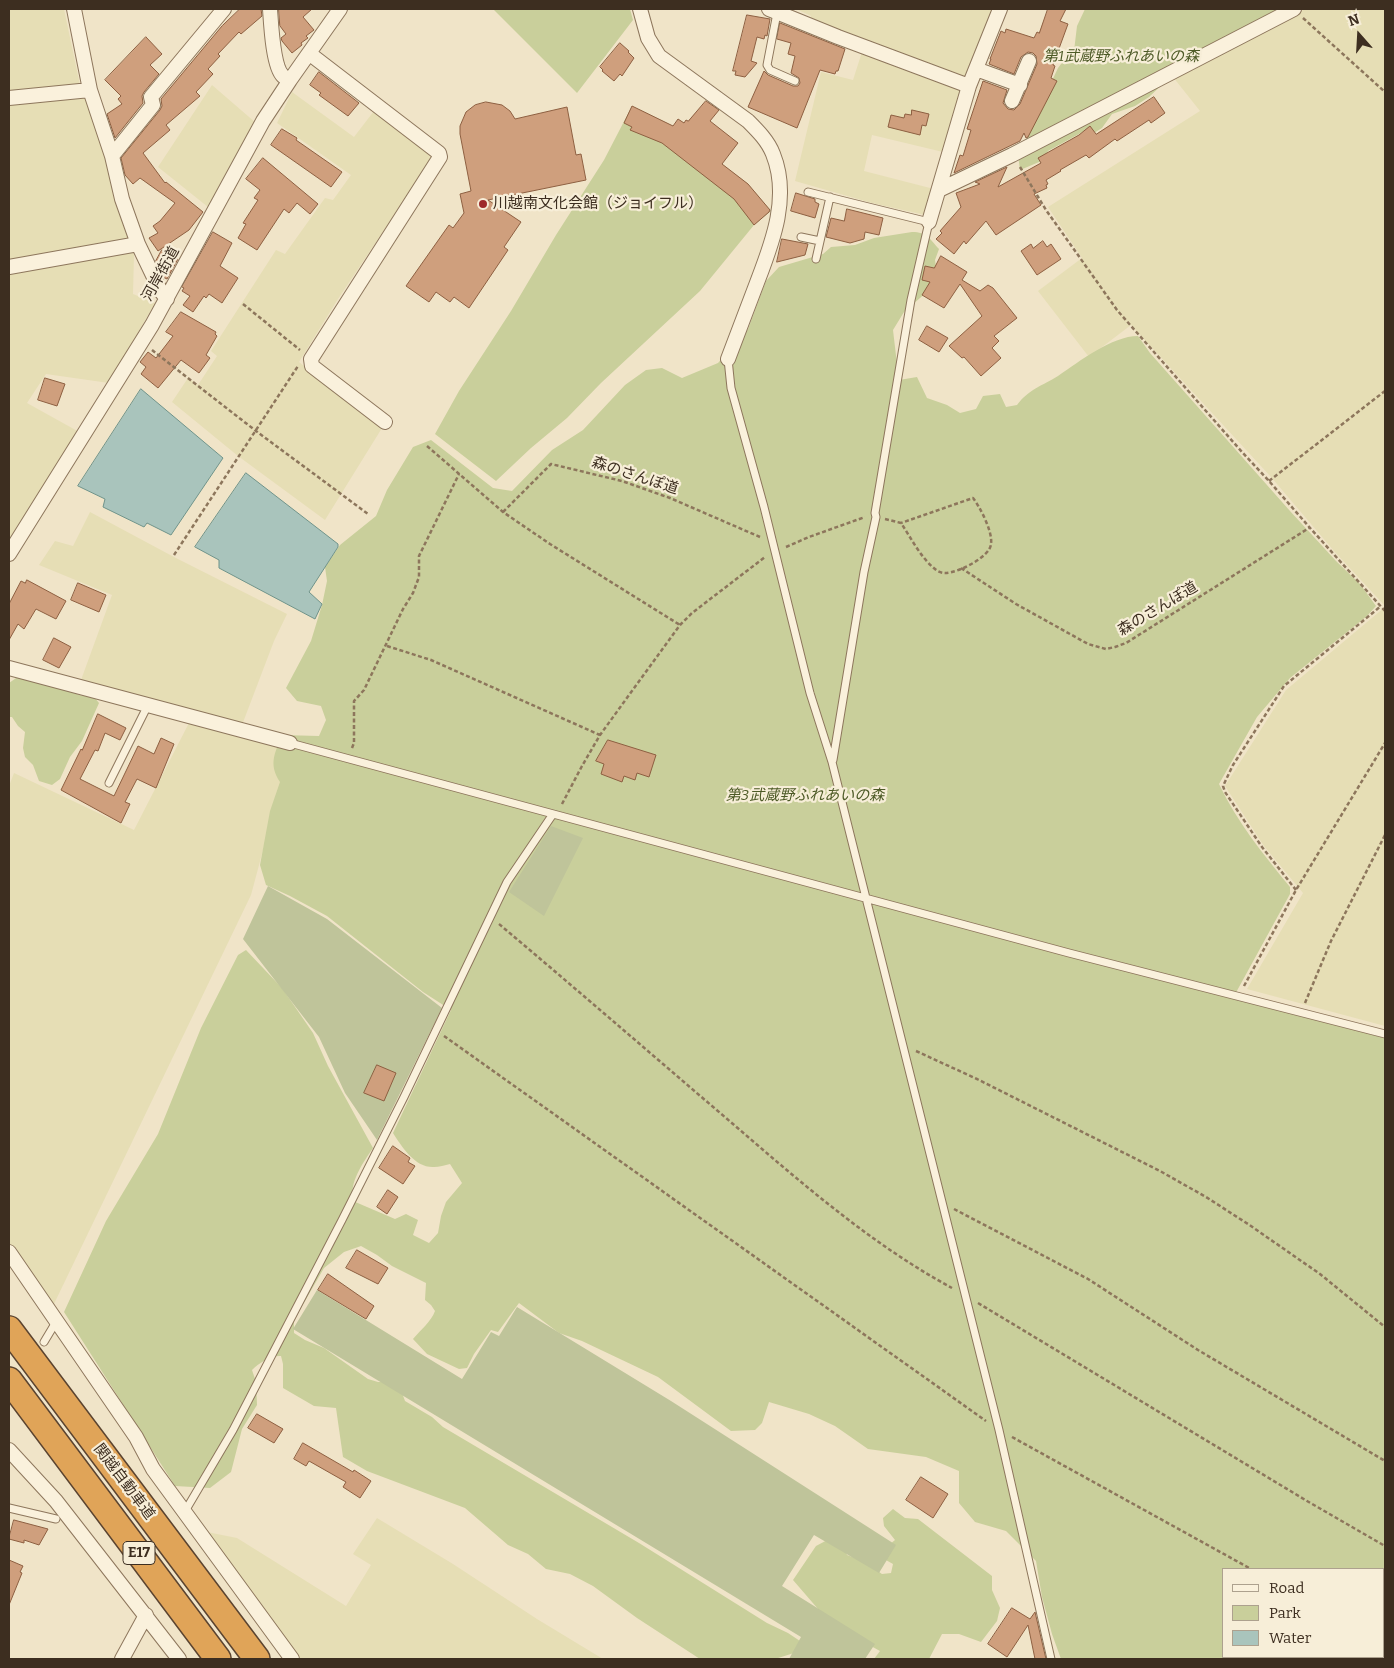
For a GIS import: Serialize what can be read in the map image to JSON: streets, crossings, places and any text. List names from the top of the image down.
{
  "streets": {
    "highway": ["関越自動車道", "E17"],
    "street": ["河岸街道"],
    "path": ["森のさんぽ道"]
  },
  "parks": ["第1武蔵野ふれあいの森", "第3武蔵野ふれあいの森"],
  "places": ["川越南文化会館（ジョイフル）"],
  "legend": ["Road", "Park", "Water"],
  "north": "top"
}
